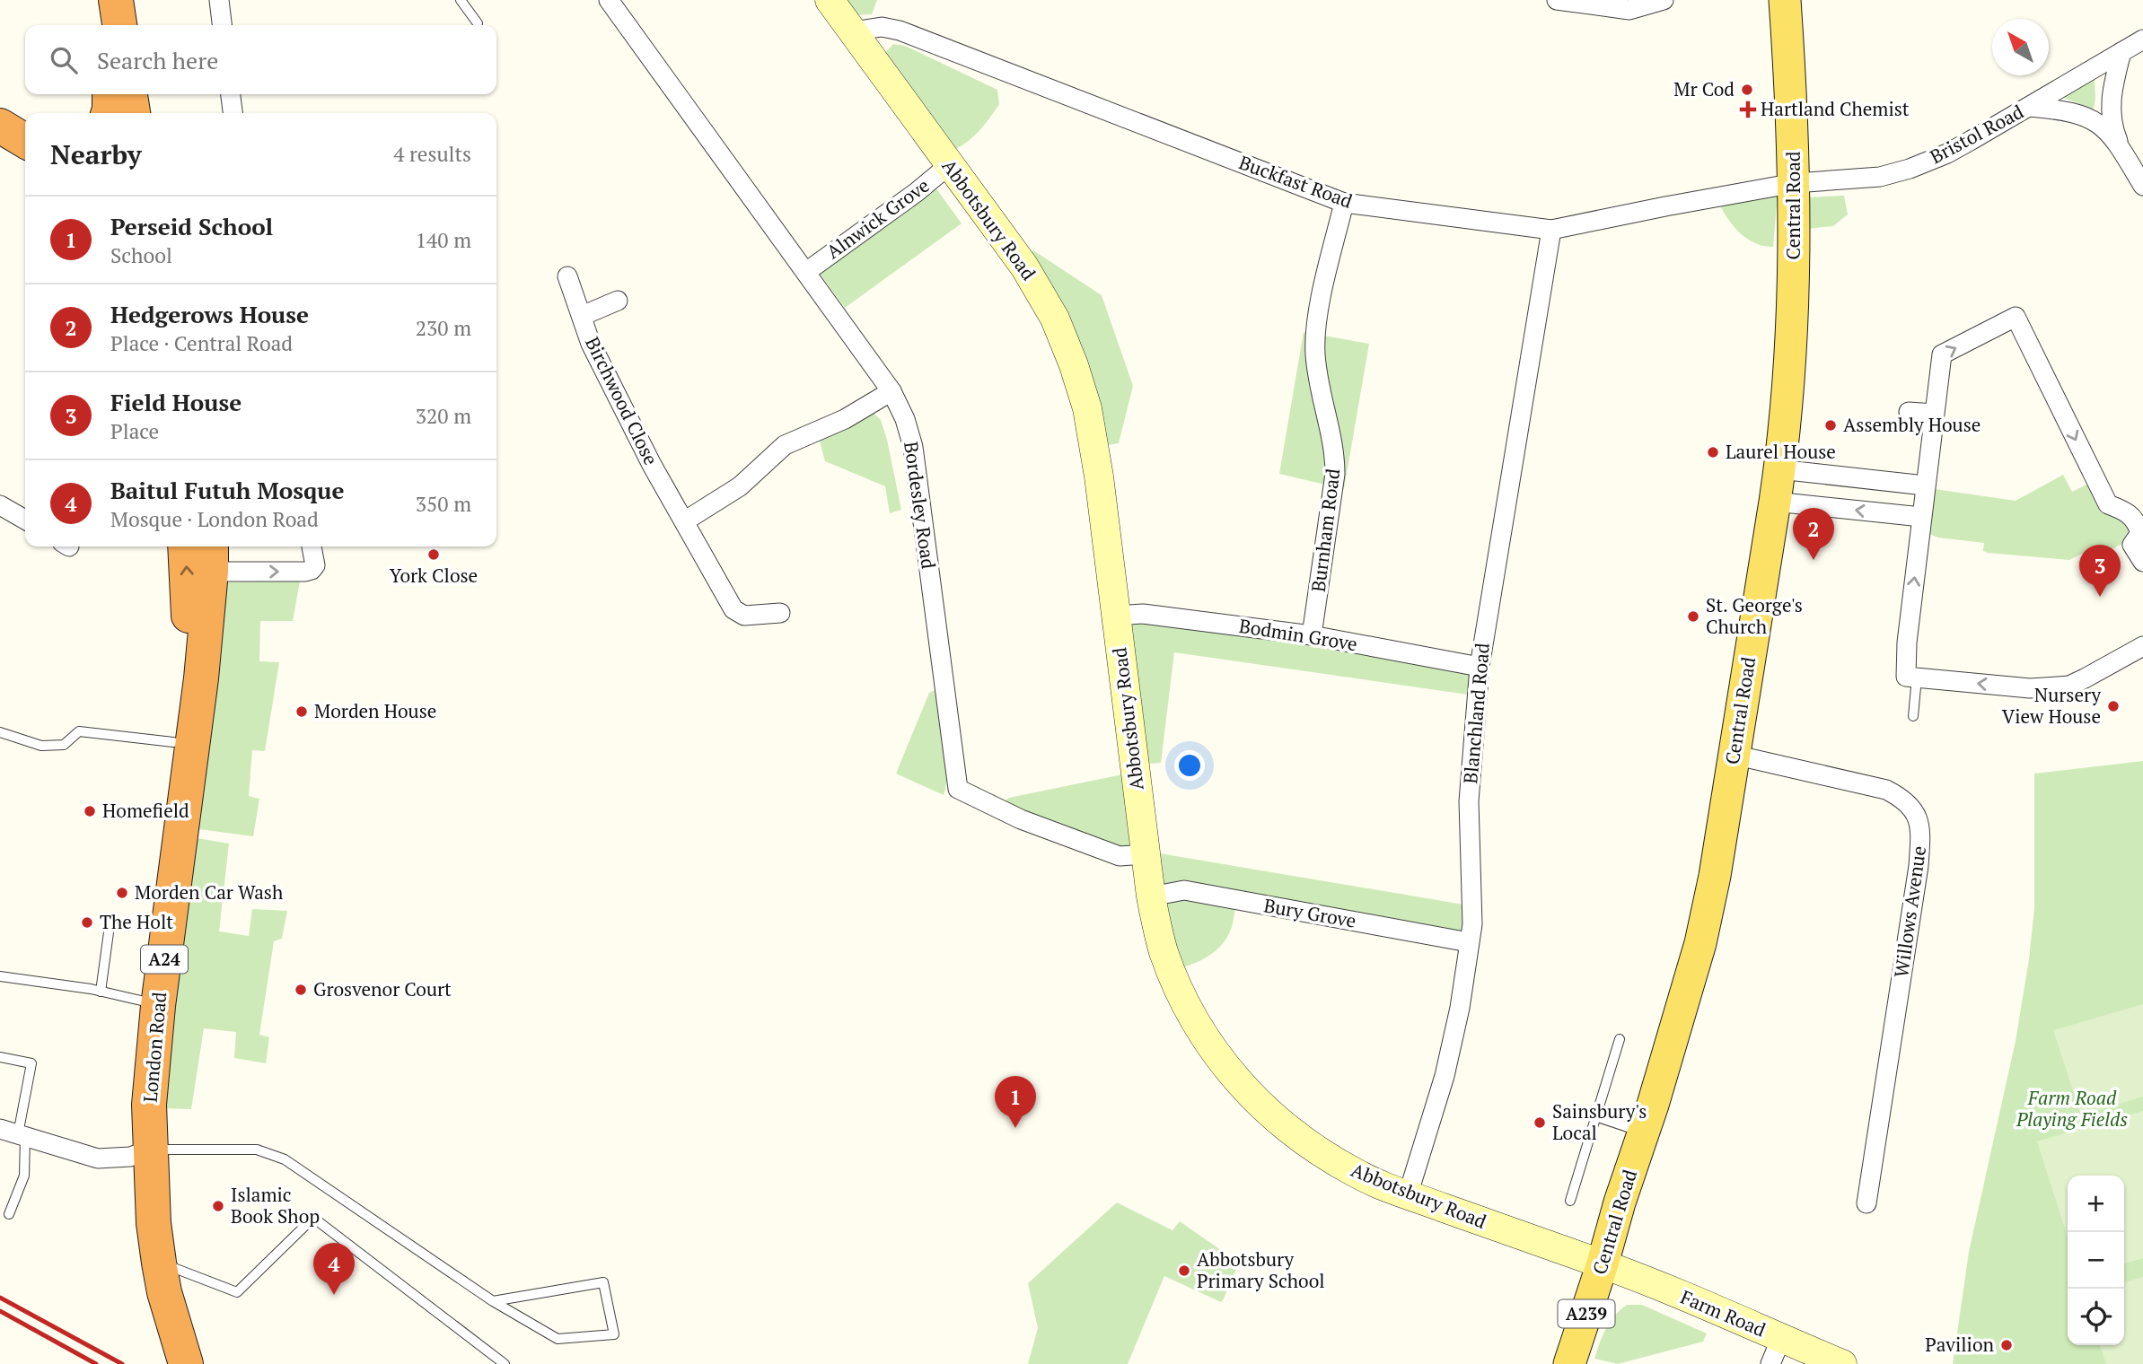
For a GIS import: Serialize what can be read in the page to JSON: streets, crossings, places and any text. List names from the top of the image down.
{
  "streets": {
    "highway": ["A24", "London Road"],
    "main road": ["Central Road", "A239"],
    "street": [
      "Bristol Road",
      "Buckfast Road",
      "Alnwick Grove",
      "Abbotsbury Road",
      "Birchwood Close",
      "Bordesley Road",
      "Burnham Road",
      "Bodmin Grove",
      "Blanchland Road",
      "Willows Avenue",
      "Bury Grove",
      "Farm Road"
    ]
  },
  "crossings": [
    ["Bristol Road", "Buckfast Road"],
    ["Bristol Road", "Central Road"],
    ["Buckfast Road", "Central Road"],
    ["Buckfast Road", "Abbotsbury Road"],
    ["Buckfast Road", "Burnham Road"],
    ["Buckfast Road", "Blanchland Road"],
    ["Central Road", "Abbotsbury Road"],
    ["Central Road", "Willows Avenue"],
    ["Central Road", "Farm Road"],
    ["Alnwick Grove", "Abbotsbury Road"],
    ["Alnwick Grove", "Bordesley Road"],
    ["Abbotsbury Road", "Bordesley Road"],
    ["Abbotsbury Road", "Bodmin Grove"],
    ["Abbotsbury Road", "Blanchland Road"],
    ["Abbotsbury Road", "Bury Grove"],
    ["Abbotsbury Road", "Farm Road"],
    ["Burnham Road", "Bodmin Grove"],
    ["Bodmin Grove", "Blanchland Road"],
    ["Blanchland Road", "Bury Grove"]
  ],
  "parks": ["Farm Road Playing Fields"],
  "places": {
    "other": [
      "Mr Cod",
      "Assembly House",
      "Laurel House",
      "York Close",
      "St. George's Church",
      "Nursery View House",
      "Morden House",
      "Homefield",
      "Morden Car Wash",
      "The Holt",
      "Grosvenor Court",
      "Sainsbury's Local",
      "Islamic Book Shop",
      "Abbotsbury Primary School",
      "Pavilion"
    ],
    "health": ["Hartland Chemist"]
  },
  "north": "top left",
  "page": {
    "search": "Search here",
    "heading": ["Nearby", "4 results"],
    "list": [
      {
        "mark": "1",
        "name": "Perseid School",
        "note": "School",
        "value": "140 m"
      },
      {
        "mark": "2",
        "name": "Hedgerows House",
        "note": "Place · Central Road",
        "value": "230 m"
      },
      {
        "mark": "3",
        "name": "Field House",
        "note": "Place",
        "value": "320 m"
      },
      {
        "mark": "4",
        "name": "Baitul Futuh Mosque",
        "note": "Mosque · London Road",
        "value": "350 m"
      }
    ],
    "pins": [
      "2",
      "3",
      "1",
      "4"
    ],
    "map_buttons": ["+", "−"]
  }
}
